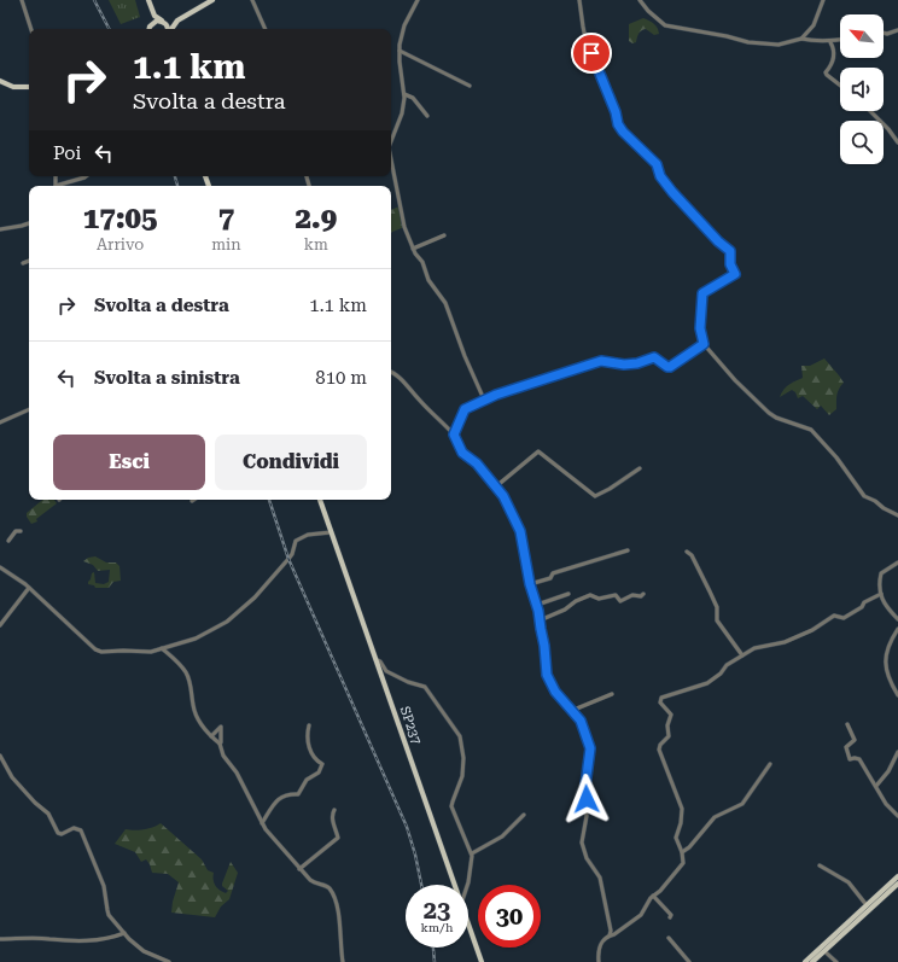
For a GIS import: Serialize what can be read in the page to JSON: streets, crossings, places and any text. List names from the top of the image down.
{
  "streets": {
    "main road": ["SP237"]
  },
  "north": "top left",
  "page": {
    "turn": ["1.1 km", "Svolta a destra"],
    "then": "Poi",
    "eta": [
      "17:05",
      "Arrivo",
      "7",
      "min",
      "2.9",
      "km"
    ],
    "list": [
      {
        "name": "Svolta a destra",
        "value": "1.1 km"
      },
      {
        "name": "Svolta a sinistra",
        "value": "810 m"
      }
    ],
    "buttons": ["Esci", "Condividi"],
    "speed": "23 km/h",
    "limit": "30"
  }
}
